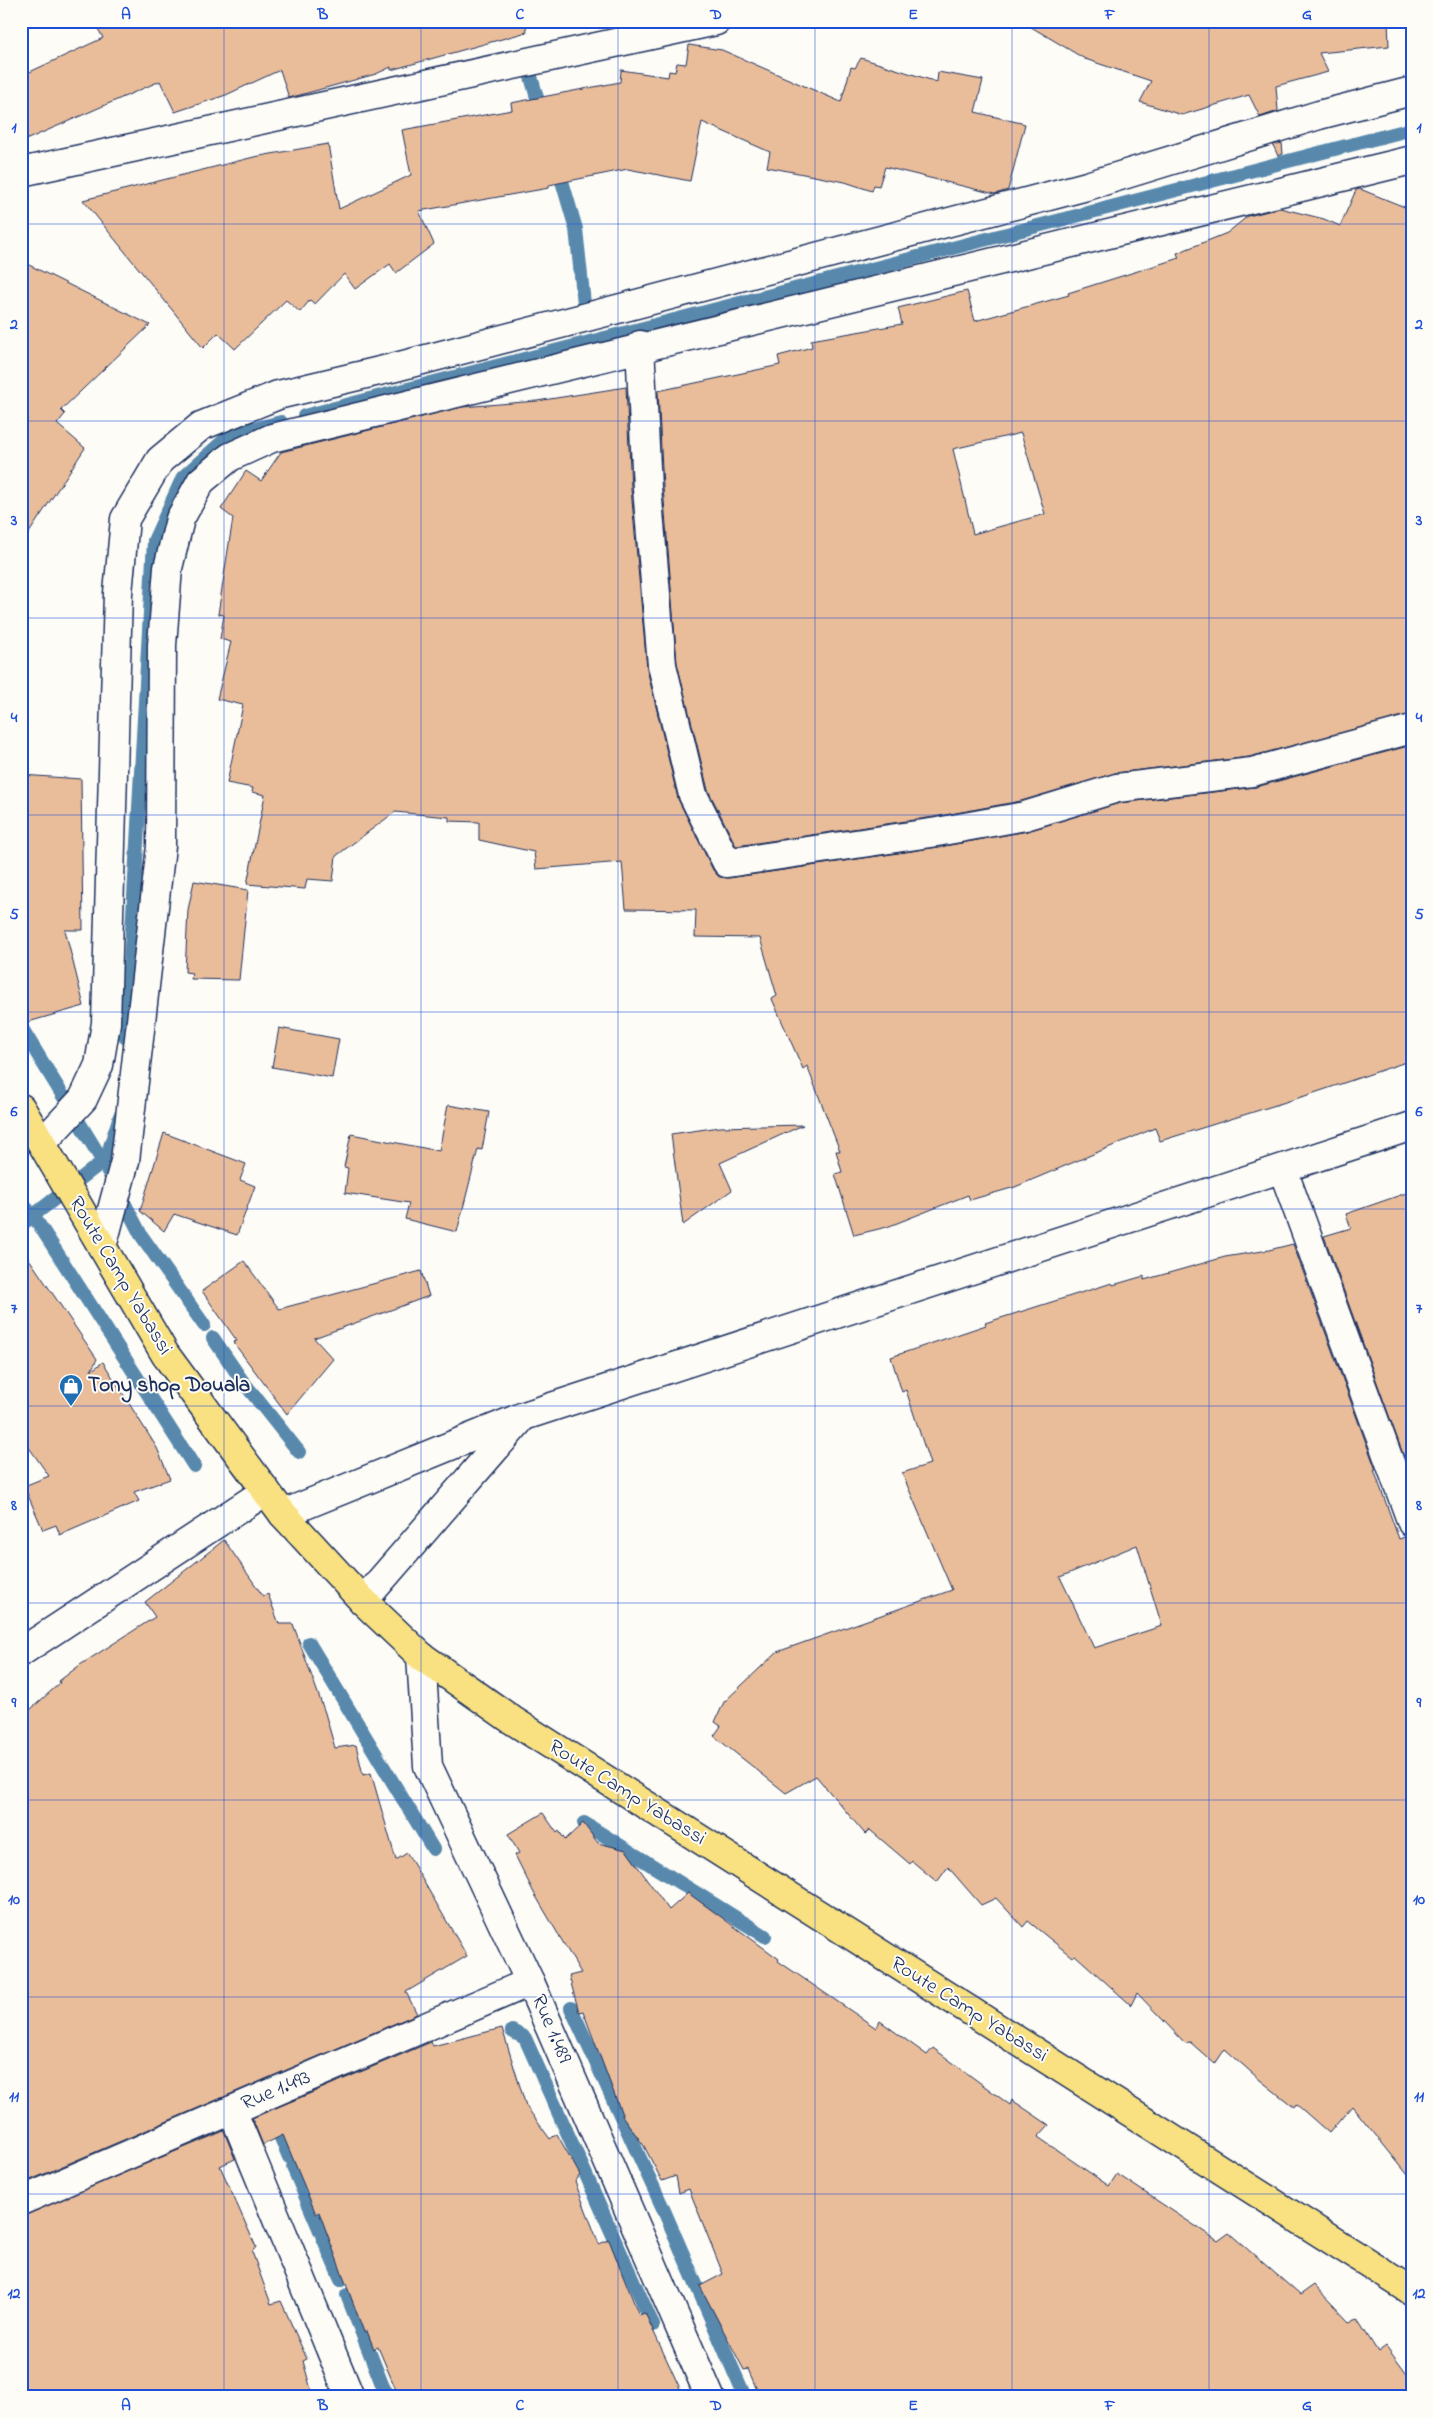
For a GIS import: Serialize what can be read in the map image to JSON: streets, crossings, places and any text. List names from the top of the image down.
{
  "streets": {
    "main road": ["Route Camp Yabassi"],
    "street": ["Rue 1.489", "Rue 1.493"]
  },
  "crossings": [
    ["Route Camp Yabassi", "Rue 1.489"],
    ["Rue 1.489", "Rue 1.493"]
  ],
  "places": {
    "shop": ["Tony shop Douala"]
  },
  "grid": {
    "columns": [
      "A",
      "B",
      "C",
      "D",
      "E",
      "F",
      "G"
    ],
    "rows": [
      "1",
      "2",
      "3",
      "4",
      "5",
      "6",
      "7",
      "8",
      "9",
      "10",
      "11",
      "12"
    ]
  }
}
